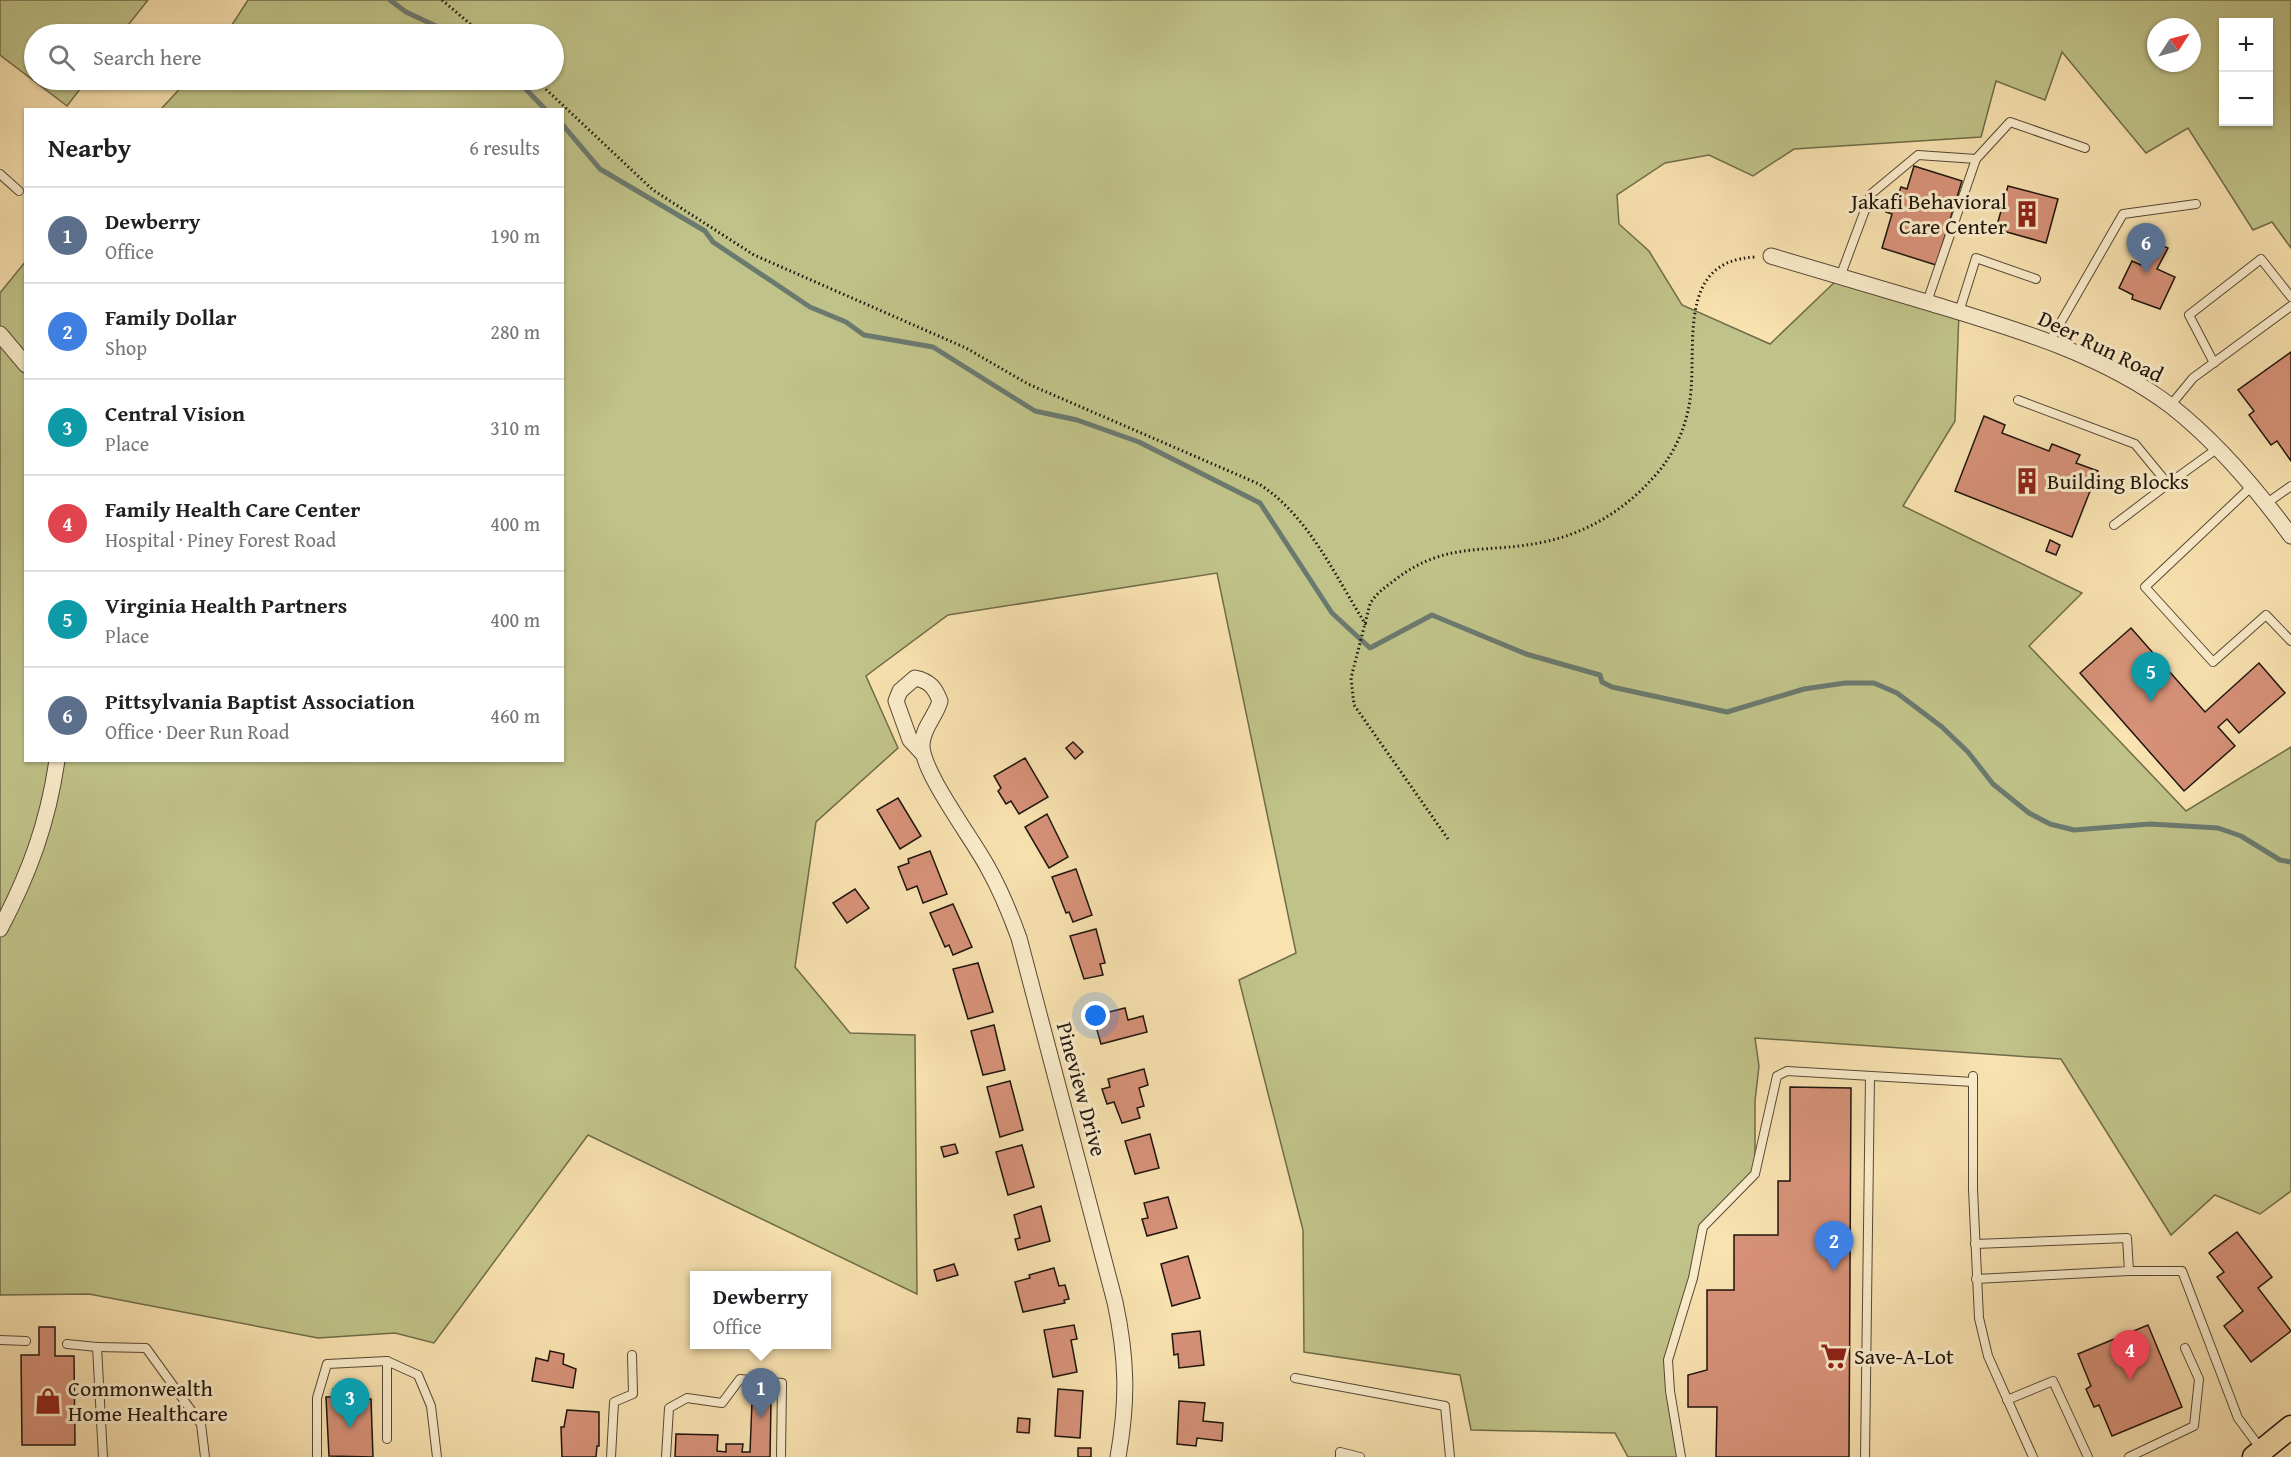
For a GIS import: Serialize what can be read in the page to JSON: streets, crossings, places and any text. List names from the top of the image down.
{
  "streets": {
    "street": ["Deer Run Road", "Pineview Drive"]
  },
  "places": {
    "building": ["Jakafi Behavioral Care Center", "Building Blocks"],
    "supermarket": ["Save-A-Lot"],
    "shop": ["Commonwealth Home Healthcare"]
  },
  "north": "top right",
  "page": {
    "map_buttons": ["+", "−"],
    "search": "Search here",
    "heading": ["Nearby", "6 results"],
    "list": [
      {
        "mark": "1",
        "name": "Dewberry",
        "note": "Office",
        "value": "190 m"
      },
      {
        "mark": "2",
        "name": "Family Dollar",
        "note": "Shop",
        "value": "280 m"
      },
      {
        "mark": "3",
        "name": "Central Vision",
        "note": "Place",
        "value": "310 m"
      },
      {
        "mark": "4",
        "name": "Family Health Care Center",
        "note": "Hospital · Piney Forest Road",
        "value": "400 m"
      },
      {
        "mark": "5",
        "name": "Virginia Health Partners",
        "note": "Place",
        "value": "400 m"
      },
      {
        "mark": "6",
        "name": "Pittsylvania Baptist Association",
        "note": "Office · Deer Run Road",
        "value": "460 m"
      }
    ],
    "pins": [
      "6",
      "5",
      "2",
      "4",
      "1",
      "3"
    ],
    "popup": ["Dewberry", "Office"]
  }
}
